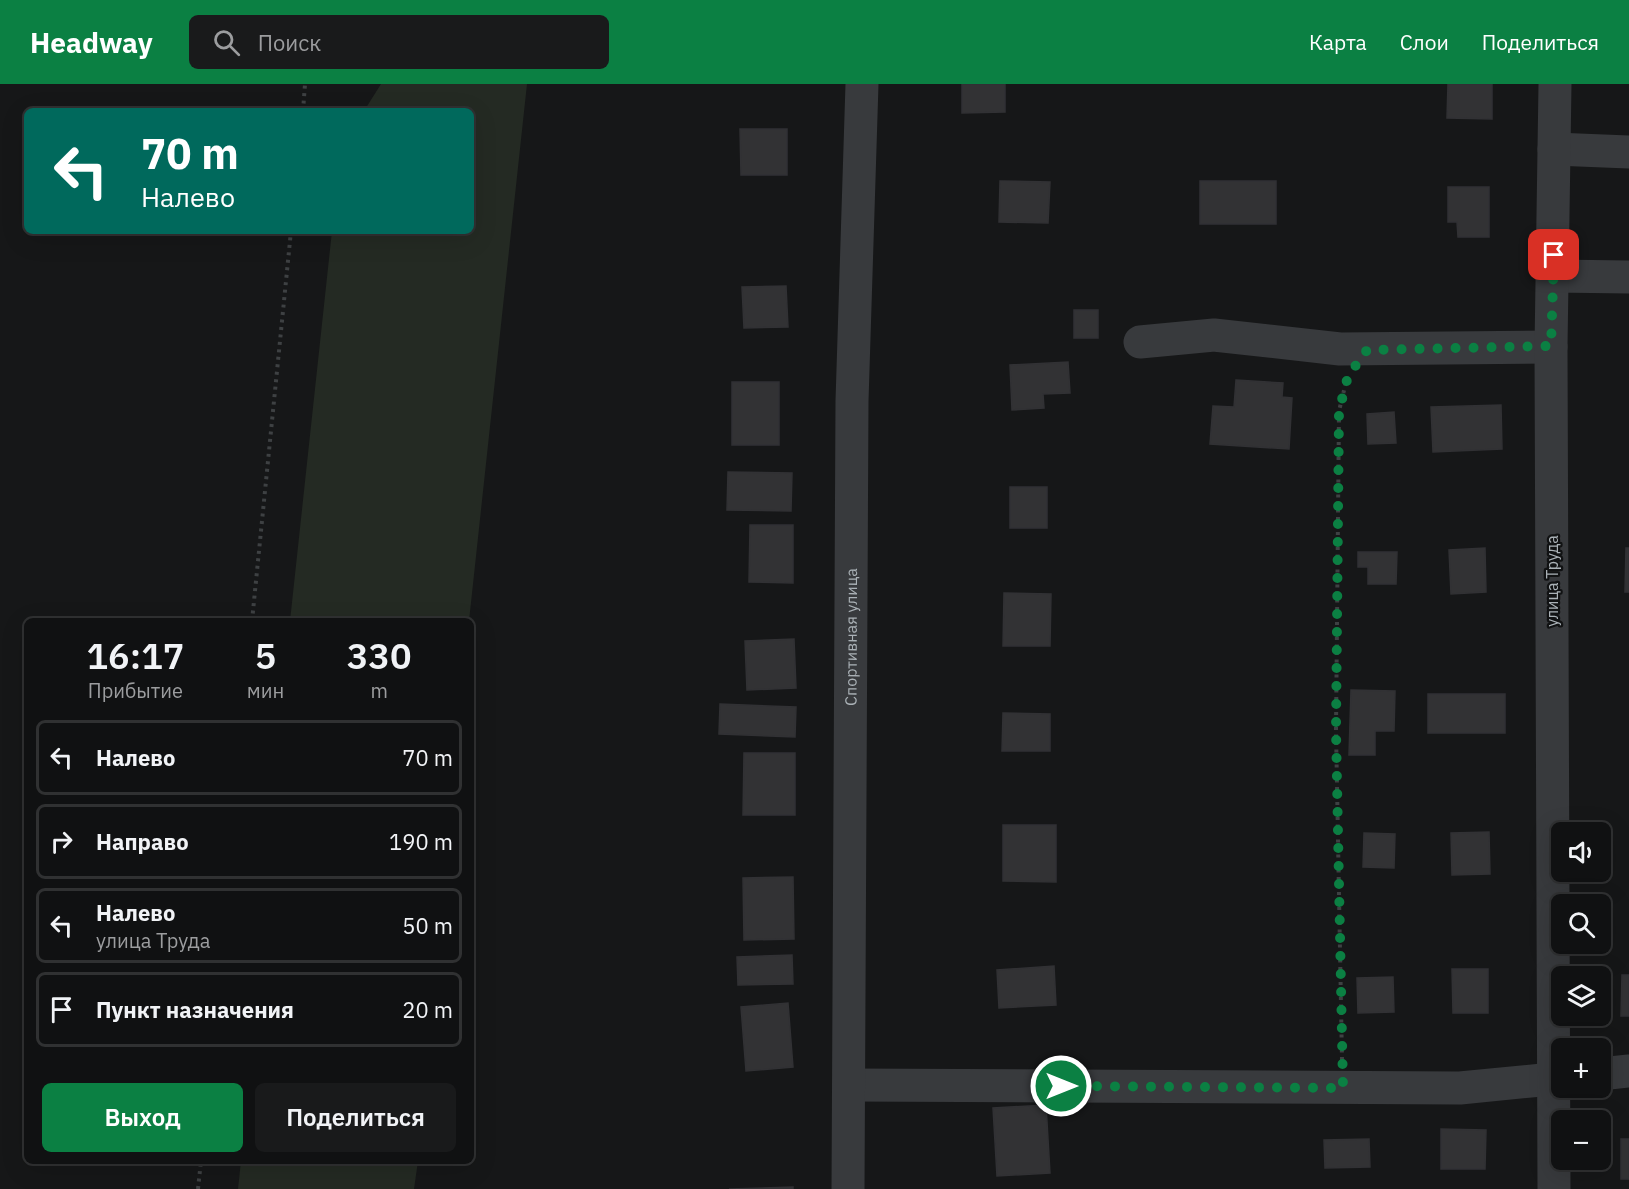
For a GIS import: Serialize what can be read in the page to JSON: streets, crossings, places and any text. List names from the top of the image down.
{
  "streets": {
    "street": ["улица Труда", "Спортивная улица"]
  },
  "page": {
    "header": "Headway",
    "search": "Поиск",
    "nav": ["Карта", "Слои", "Поделиться"],
    "turn": ["70 m", "Налево"],
    "eta": [
      "16:17",
      "Прибытие",
      "5",
      "мин",
      "330",
      "m"
    ],
    "list": [
      {
        "name": "Налево",
        "value": "70 m"
      },
      {
        "name": "Направо",
        "value": "190 m"
      },
      {
        "name": "Налево",
        "note": "улица Труда",
        "value": "50 m"
      },
      {
        "name": "Пункт назначения",
        "value": "20 m"
      }
    ],
    "map_buttons": ["+", "−"],
    "buttons": ["Выход", "Поделиться"]
  }
}
